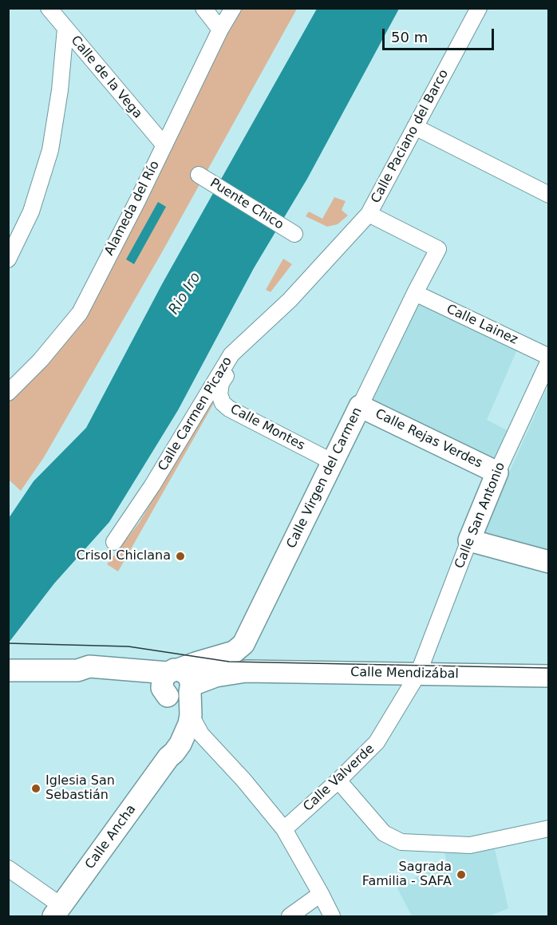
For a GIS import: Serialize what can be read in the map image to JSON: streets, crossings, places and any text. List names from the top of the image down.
{
  "streets": {
    "main road": [
      "Calle Rejas Verdes",
      "Calle Virgen del Carmen",
      "Calle San Antonio",
      "Calle Mendizábal",
      "Calle Ancha"
    ],
    "street": [
      "Calle de la Vega",
      "Calle Paciano del Barco",
      "Puente Chico",
      "Alameda del Río",
      "Calle Lainez",
      "Calle Carmen Picazo",
      "Calle Montes",
      "Calle Valverde"
    ]
  },
  "crossings": [
    ["Calle de la Vega", "Alameda del Río"],
    ["Calle Paciano del Barco", "Calle Carmen Picazo"],
    ["Calle Paciano del Barco", "Calle Virgen del Carmen"],
    ["Calle Lainez", "Calle Virgen del Carmen"],
    ["Calle Carmen Picazo", "Calle Montes"],
    ["Calle Carmen Picazo", "Calle Virgen del Carmen"],
    ["Calle Montes", "Calle Virgen del Carmen"],
    ["Calle Rejas Verdes", "Calle Virgen del Carmen"],
    ["Calle Rejas Verdes", "Calle San Antonio"],
    ["Calle San Antonio", "Calle Mendizábal"],
    ["Calle San Antonio", "Calle Valverde"],
    ["Calle Mendizábal", "Calle Valverde"],
    ["Calle Mendizábal", "Calle Ancha"]
  ],
  "water": ["Rio Iro"],
  "places": ["Crisol Chiclana", "Iglesia San Sebastián", "Sagrada Familia - SAFA"],
  "scale_bar": "50 m"
}
